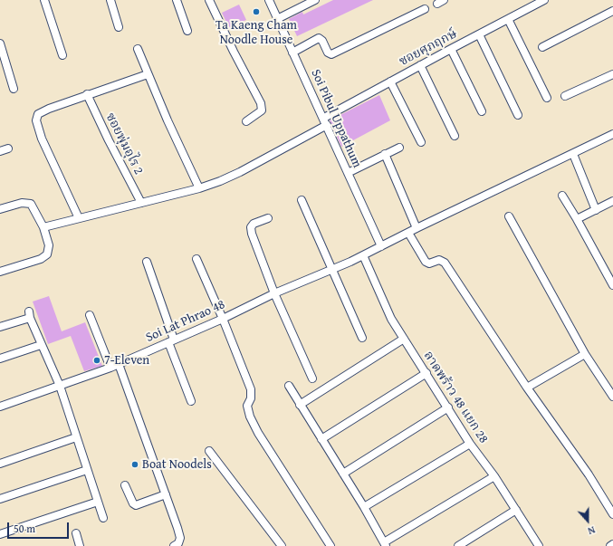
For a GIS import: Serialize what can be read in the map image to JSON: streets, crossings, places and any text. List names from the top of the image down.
{
  "streets": {
    "street": [
      "ซอยศุภฤกษ์",
      "Soi Pibul Uppathum",
      "ซอยพุ่มอุไร 2",
      "Soi Lat Phrao 48",
      "ลาดพร้าว 48 แยก 28"
    ]
  },
  "crossings": [
    ["ซอยศุภฤกษ์", "Soi Pibul Uppathum"],
    ["ซอยศุภฤกษ์", "ซอยพุ่มอุไร 2"],
    ["Soi Pibul Uppathum", "Soi Lat Phrao 48"],
    ["Soi Lat Phrao 48", "ลาดพร้าว 48 แยก 28"]
  ],
  "places": ["Ta Kaeng Cham Noodle House", "7-Eleven", "Boat Noodels"],
  "scale_bar": "50 m",
  "north": "bottom"
}
